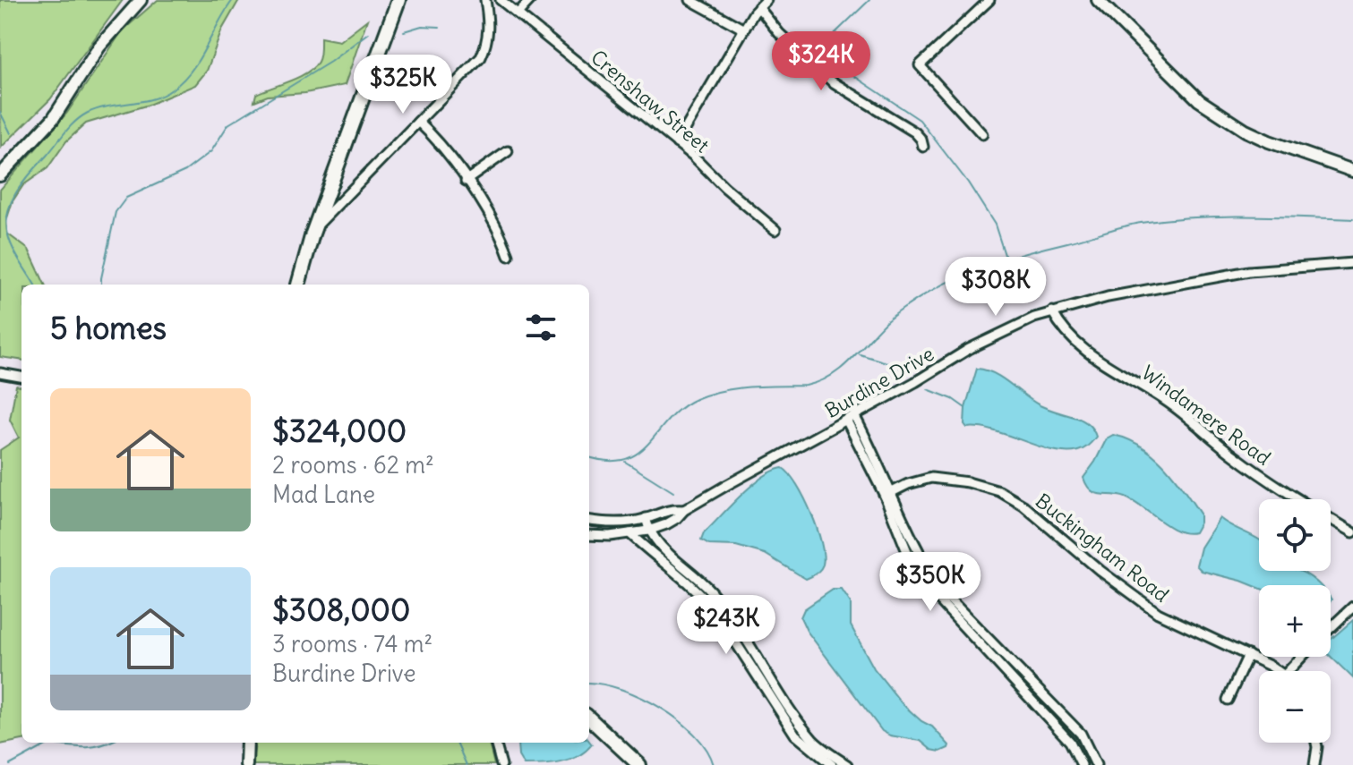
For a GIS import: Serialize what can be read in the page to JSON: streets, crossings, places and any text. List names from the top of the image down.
{
  "streets": {
    "street": [
      "Crenshaw Street",
      "Burdine Drive",
      "Windamere Road",
      "Buckingham Road"
    ]
  },
  "crossings": [
    ["Burdine Drive", "Windamere Road"]
  ],
  "page": {
    "price": [
      "$324K",
      "$325K",
      "$308K",
      "$350K",
      "$243K"
    ],
    "heading": "5 homes",
    "list": [
      {
        "name": "$324,000",
        "note": "2 rooms · 62 m² · Mad Lane"
      },
      {
        "name": "$308,000",
        "note": "3 rooms · 74 m² · Burdine Drive"
      }
    ],
    "map_buttons": ["+", "−"]
  }
}
